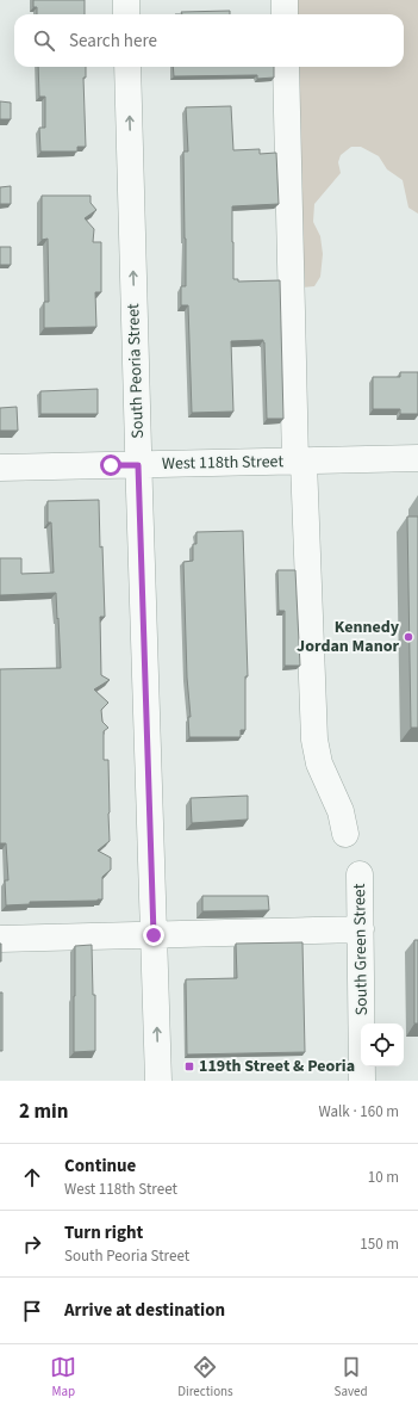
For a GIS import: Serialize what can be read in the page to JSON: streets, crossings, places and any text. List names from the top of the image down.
{
  "streets": {
    "street": ["South Peoria Street", "West 118th Street", "South Green Street"]
  },
  "crossings": [
    ["South Peoria Street", "West 118th Street"]
  ],
  "places": {
    "other": ["Kennedy Jordan Manor"],
    "transit": ["119th Street & Peoria"]
  },
  "page": {
    "search": "Search here",
    "heading": ["2 min", "Walk · 160 m"],
    "list": [
      ["Continue", "West 118th Street", "10 m"],
      ["Turn right", "South Peoria Street", "150 m"],
      "Arrive at destination"
    ],
    "nav": ["Map", "Directions", "Saved"]
  }
}
